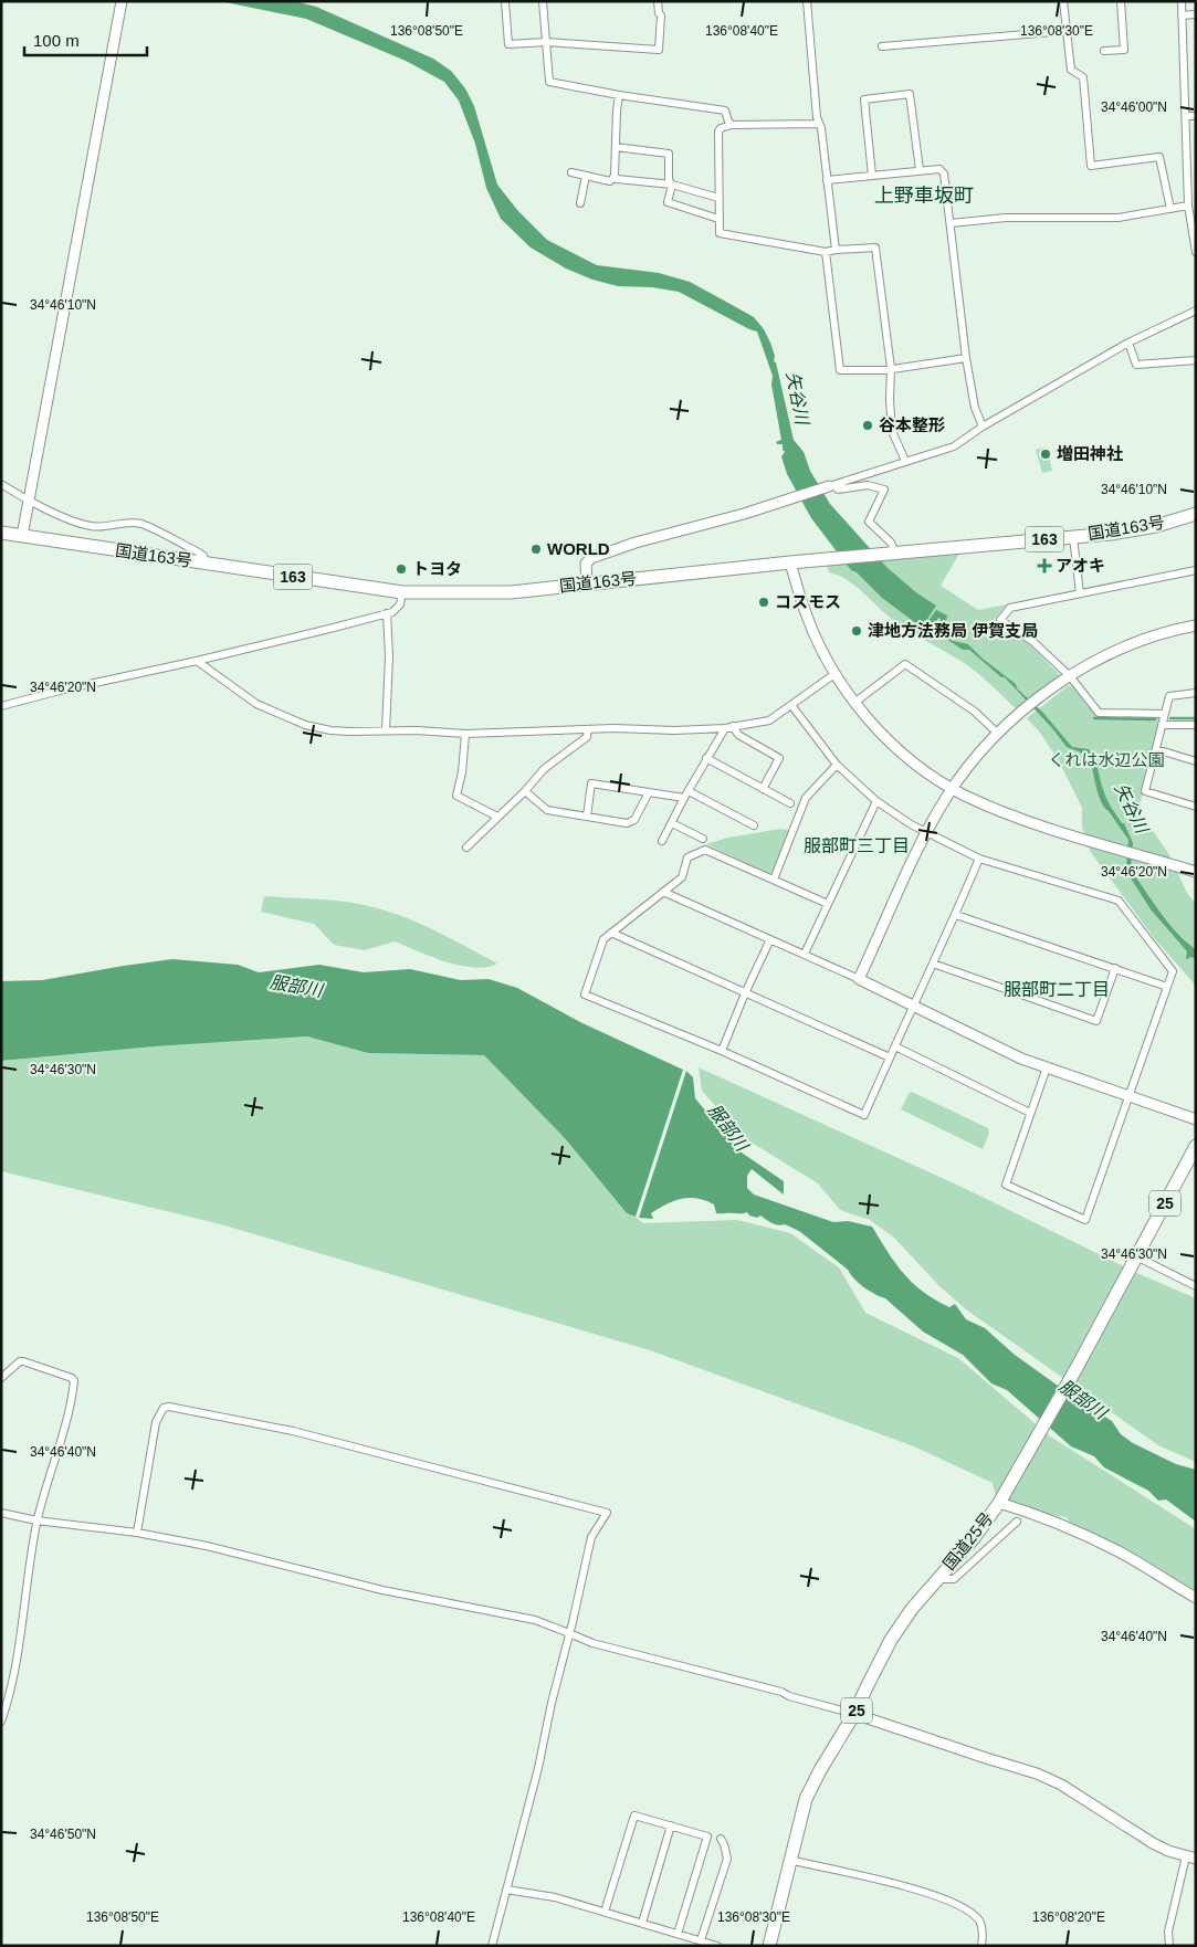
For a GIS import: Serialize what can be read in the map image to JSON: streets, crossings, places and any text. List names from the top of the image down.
{
  "streets": {
    "highway": [
      "国道163号",
      "163",
      "25",
      "国道25号"
    ]
  },
  "districts": ["上野車坂町", "服部町三丁目", "服部町二丁目"],
  "water": ["矢谷川", "服部川"],
  "parks": ["くれは水辺公園"],
  "places": {
    "other": [
      "谷本整形",
      "増田神社",
      "WORLD",
      "トヨタ",
      "コスモス",
      "津地方法務局 伊賀支局"
    ],
    "health": ["アオキ"]
  },
  "scale_bar": "100 m",
  "coordinates": [
    "136°08'50\"E",
    "136°08'40\"E",
    "136°08'30\"E",
    "34°46'00\"N",
    "34°46'10\"N",
    "34°46'20\"N",
    "34°46'30\"N",
    "34°46'40\"N",
    "34°46'50\"N",
    "136°08'20\"E"
  ]
}
